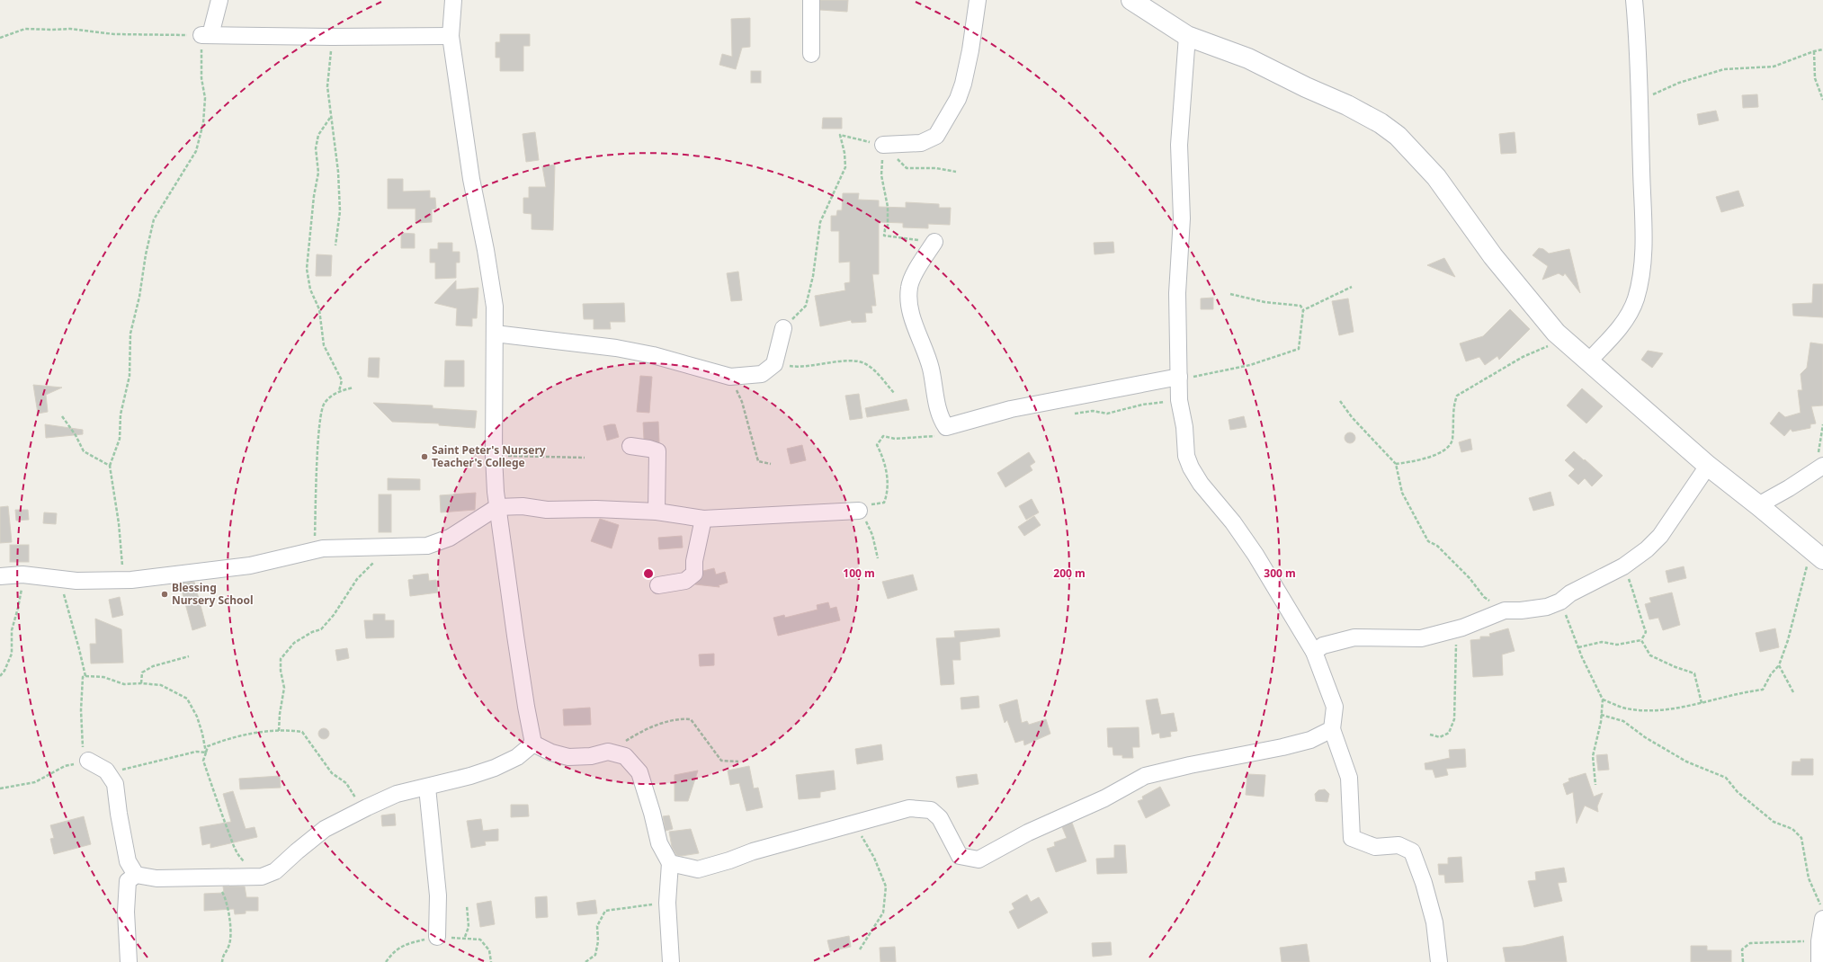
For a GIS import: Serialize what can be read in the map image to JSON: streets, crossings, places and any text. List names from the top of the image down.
{
  "places": ["Saint Peter's Nursery Teacher's College", "Blessing Nursery School"],
  "rings": ["100 m", "200 m", "300 m"]
}
